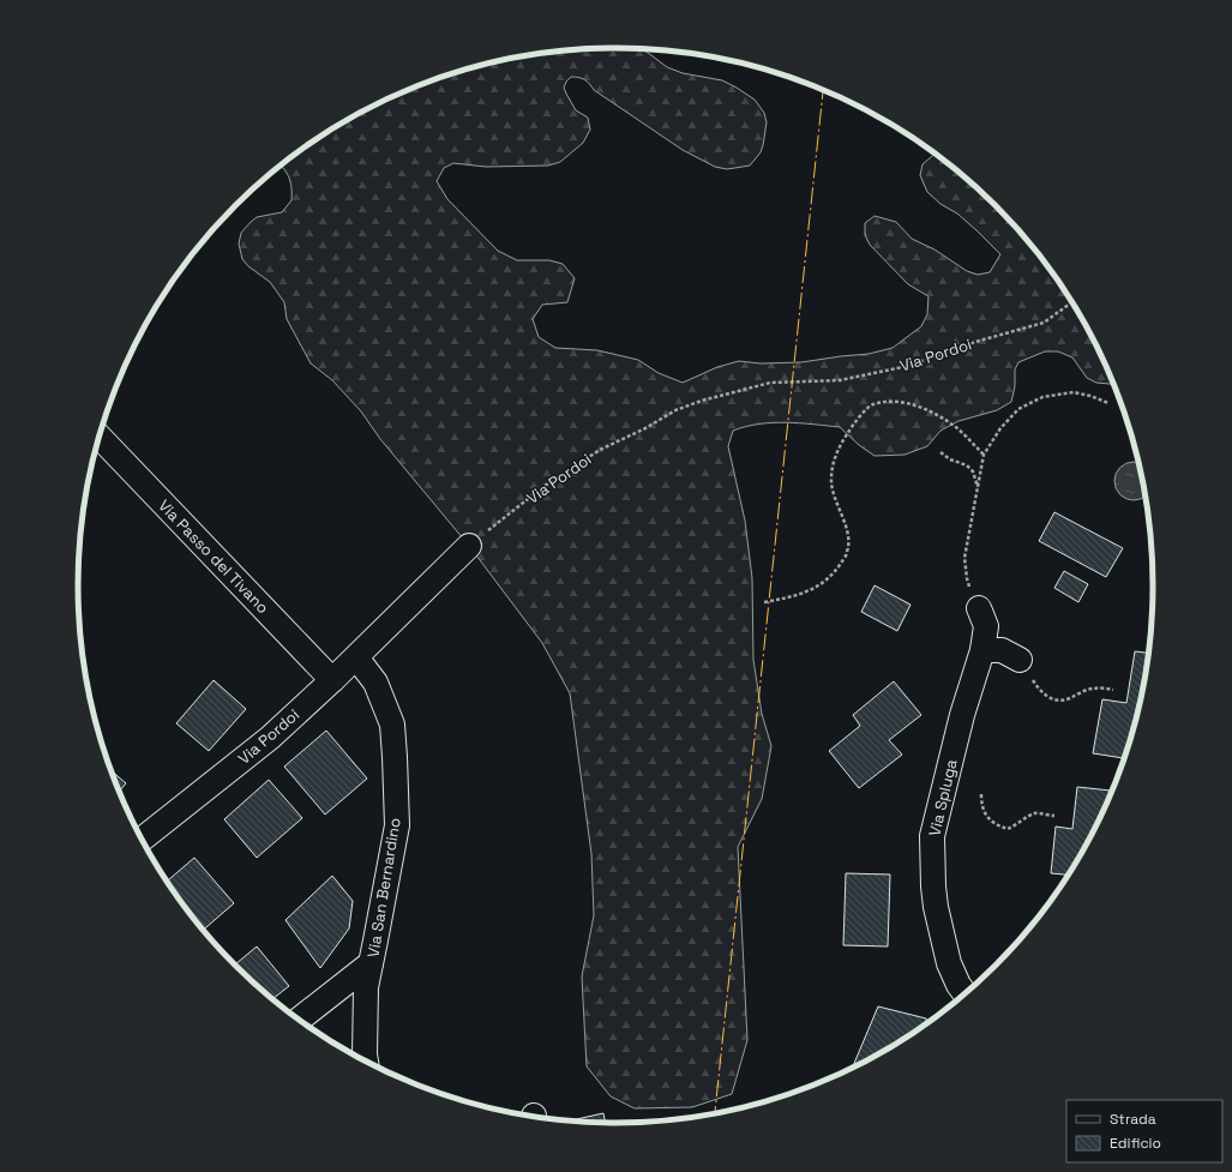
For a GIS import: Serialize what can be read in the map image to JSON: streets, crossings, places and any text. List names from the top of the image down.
{
  "streets": {
    "street": [
      "Via Pordoi",
      "Via Passo del Tivano",
      "Via Spluga",
      "Via San Bernardino"
    ]
  },
  "crossings": [
    ["Via Pordoi", "Via Passo del Tivano"],
    ["Via Pordoi", "Via San Bernardino"]
  ],
  "legend": ["Strada", "Edificio"]
}
